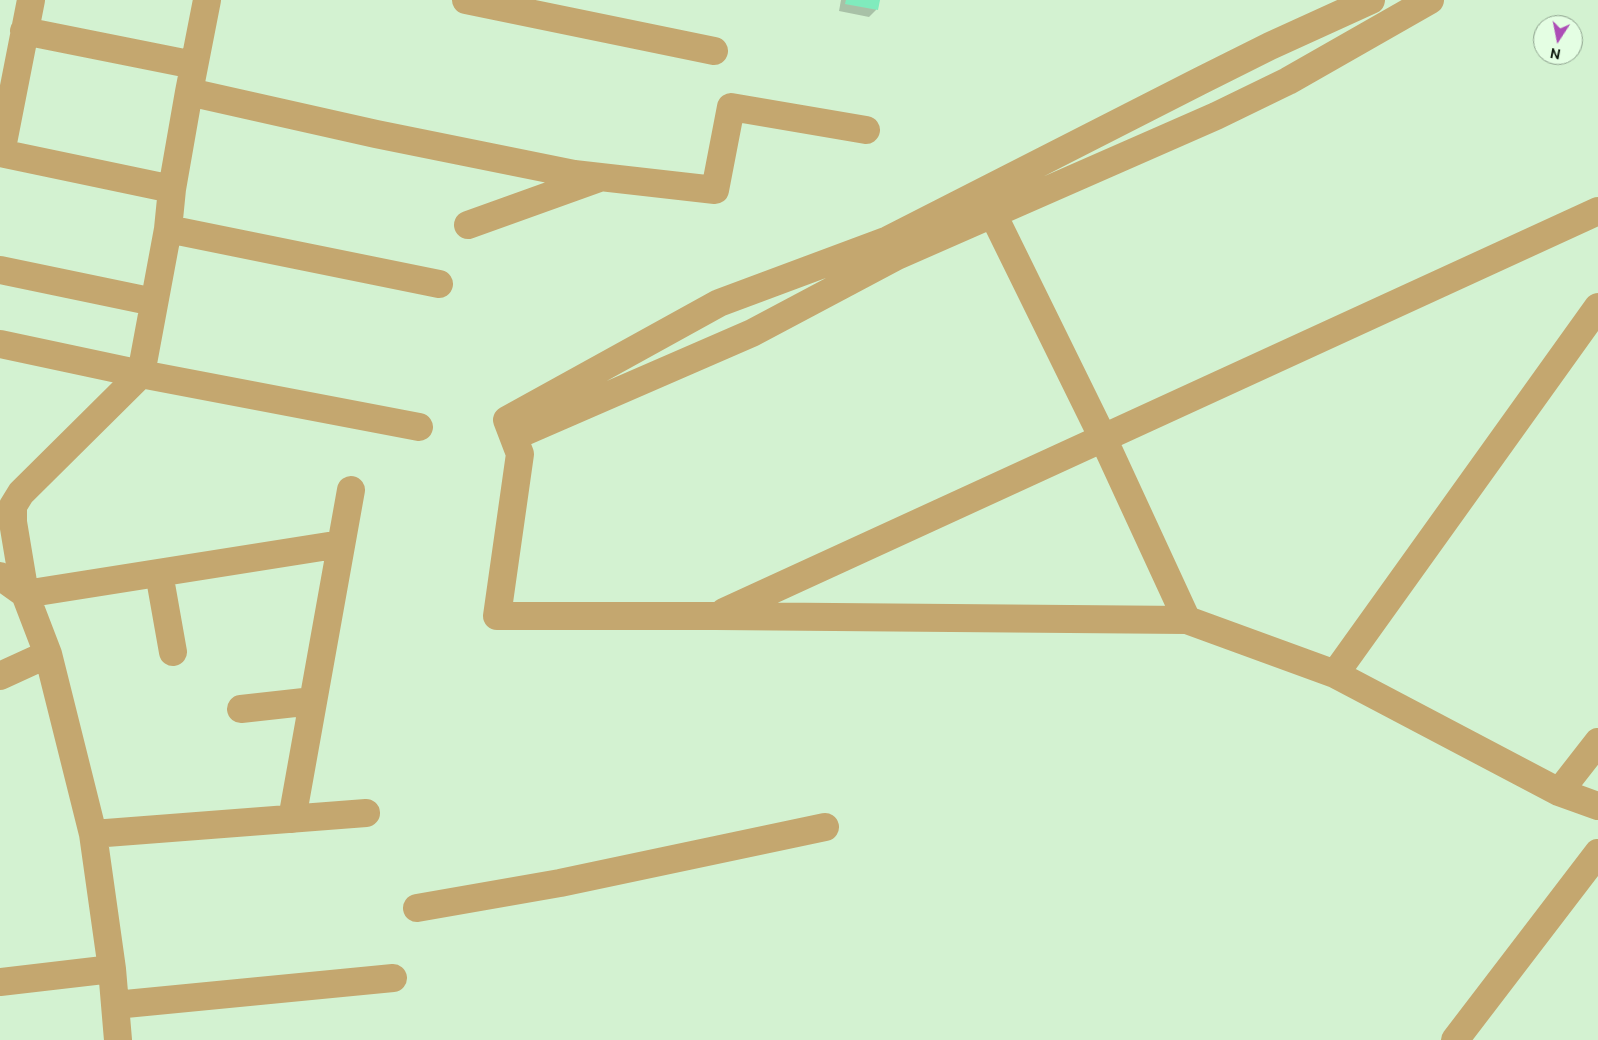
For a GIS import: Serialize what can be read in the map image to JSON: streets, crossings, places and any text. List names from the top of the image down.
{
  "north": "bottom"
}
